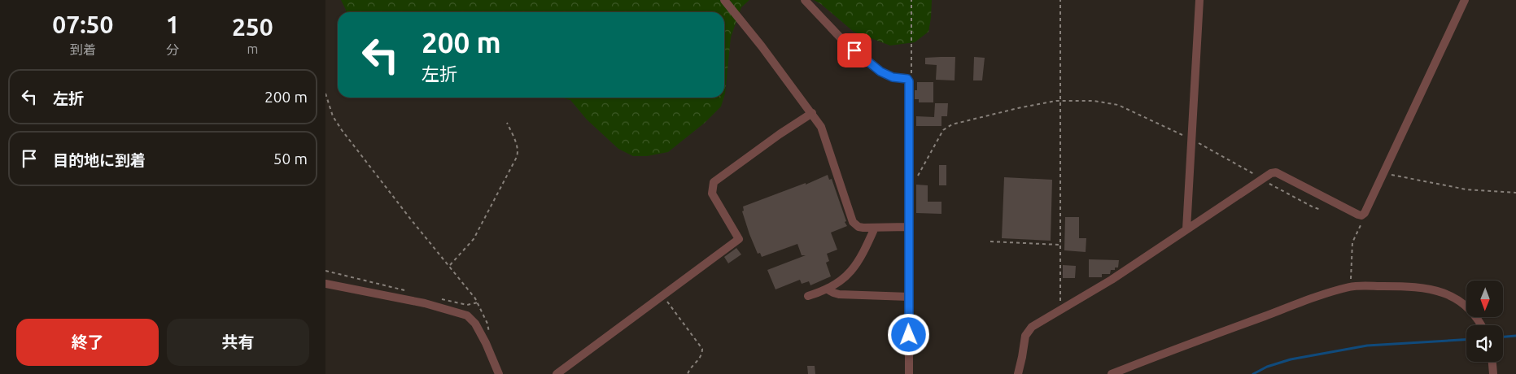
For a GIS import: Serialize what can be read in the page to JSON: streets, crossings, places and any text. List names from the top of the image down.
{
  "north": "bottom",
  "page": {
    "eta": [
      "07:50",
      "到着",
      "1",
      "分",
      "250",
      "m"
    ],
    "turn": ["200 m", "左折"],
    "list": [
      {
        "name": "左折",
        "value": "200 m"
      },
      {
        "name": "目的地に到着",
        "value": "50 m"
      }
    ],
    "buttons": ["終了", "共有"]
  }
}
